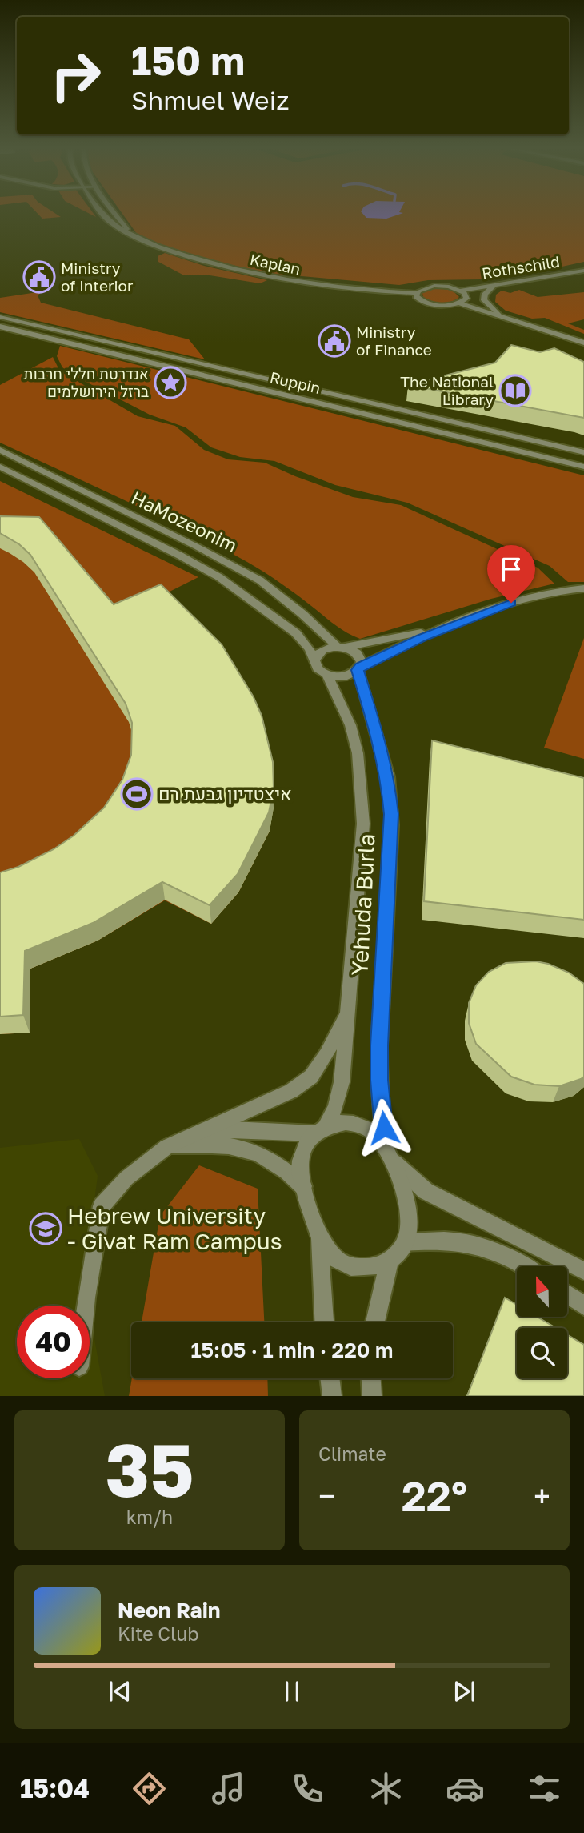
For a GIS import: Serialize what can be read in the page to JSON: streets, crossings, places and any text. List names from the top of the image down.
{
  "streets": {
    "street": [
      "Kaplan",
      "Rothschild",
      "Ruppin",
      "HaMozeonim",
      "Yehuda Burla"
    ]
  },
  "crossings": [
    ["Kaplan", "Rothschild"],
    ["HaMozeonim", "Yehuda Burla"]
  ],
  "places": {
    "public building": ["Ministry of Interior", "Ministry of Finance"],
    "place": ["אנדרטת חללי חרבות ברזל הירושלמים"],
    "library": ["The National Library"],
    "sports": ["איצטדיון גבעת רם"],
    "school or university": ["Hebrew University - Givat Ram Campus"]
  },
  "north": "top",
  "page": {
    "turn": ["150 m", "Shmuel Weiz"],
    "limit": "40",
    "trip": "15:05 · 1 min · 220 m",
    "tile": [
      ["35", "km/h"],
      "Climate"
    ],
    "heat": ["−", "22°", "+"],
    "song": ["Neon Rain", "Kite Club"],
    "tabs": "15:04"
  }
}
